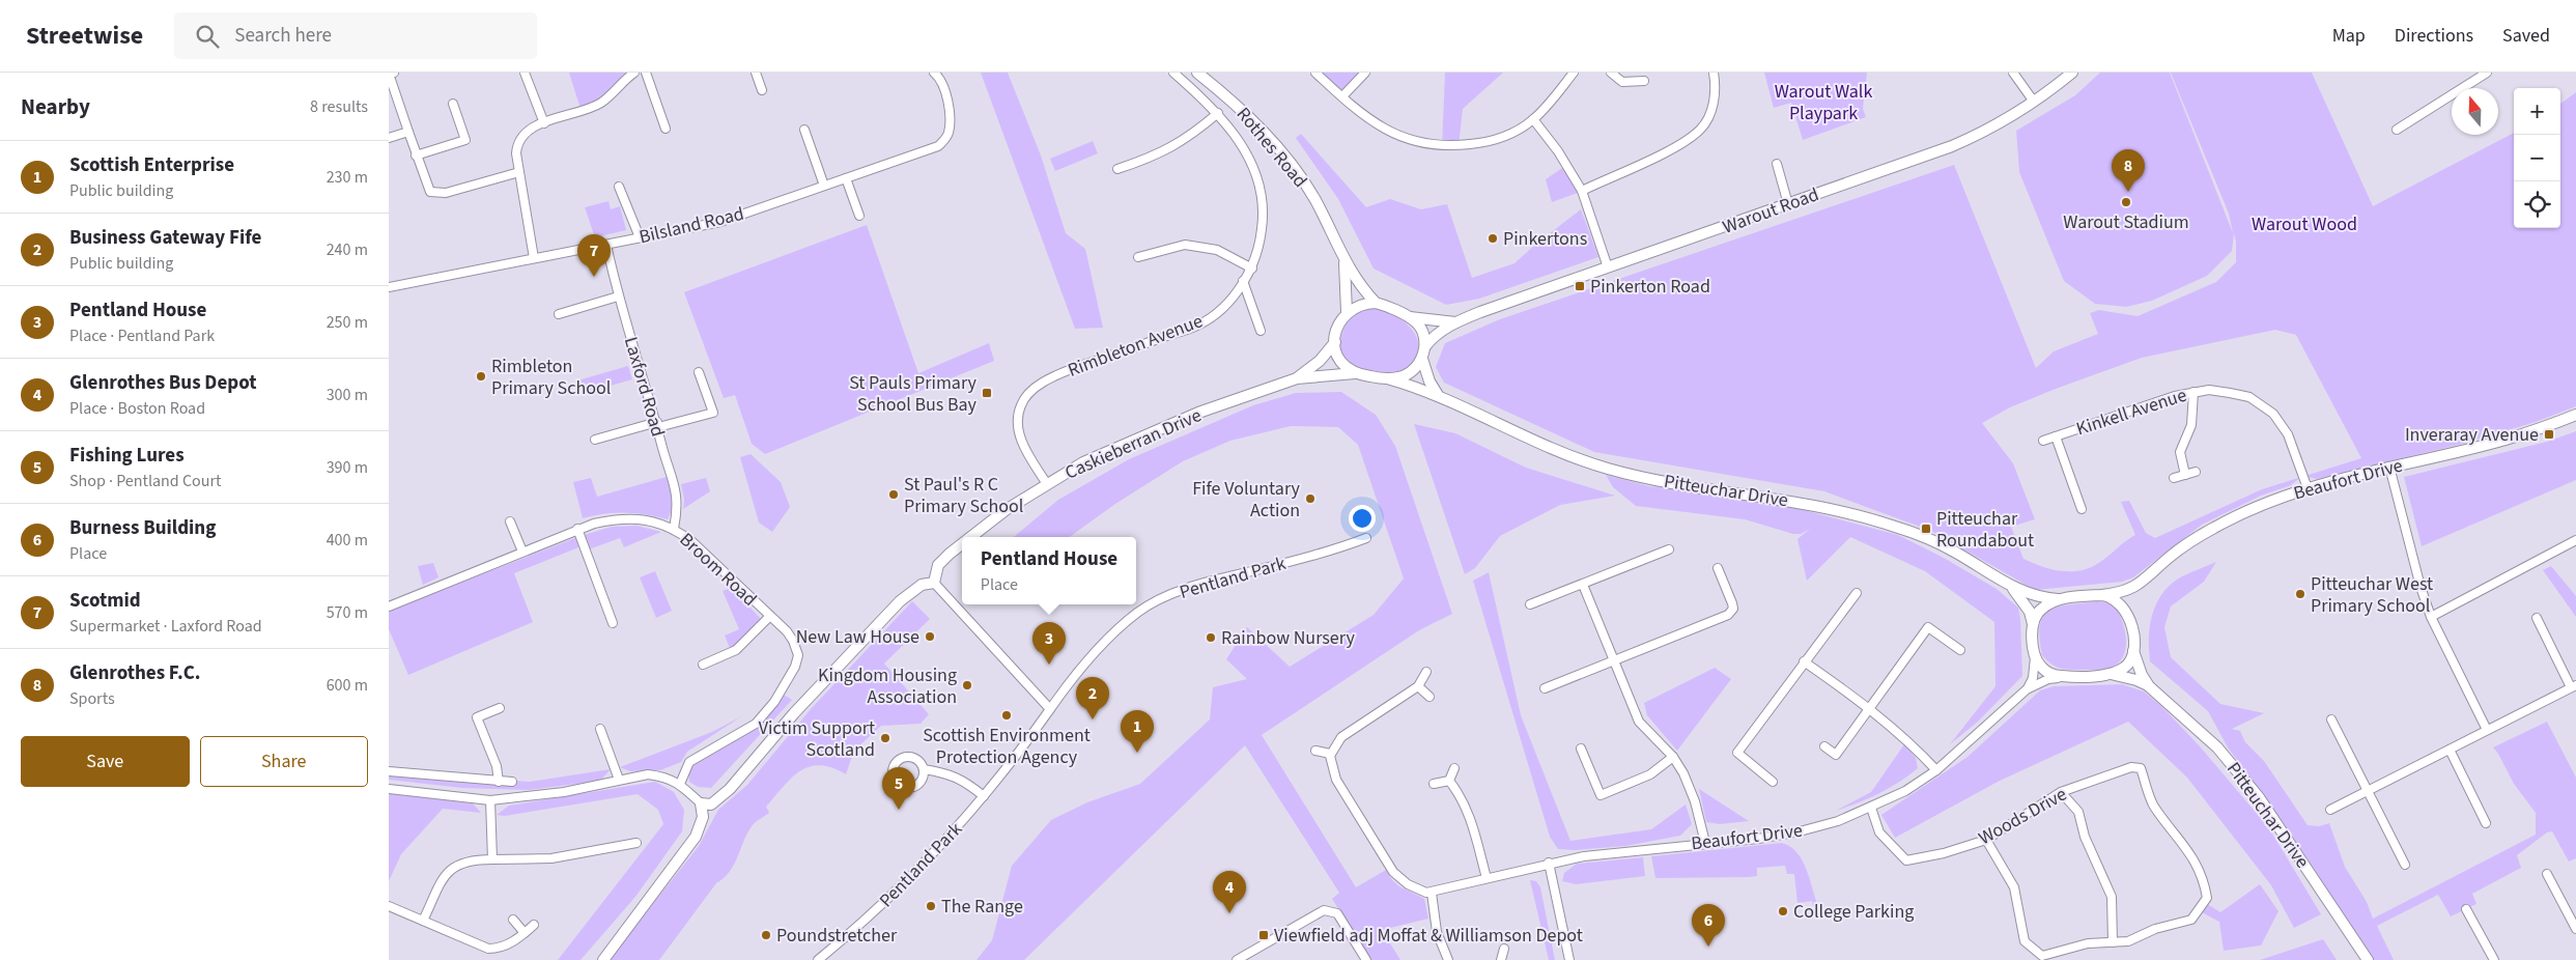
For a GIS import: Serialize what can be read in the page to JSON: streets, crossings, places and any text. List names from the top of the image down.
{
  "streets": {
    "street": [
      "Rothes Road",
      "Warout Road",
      "Bilsland Road",
      "Rimbleton Avenue",
      "Laxford Road",
      "Kinkell Avenue",
      "Caskieberran Drive",
      "Beaufort Drive",
      "Pitteuchar Drive",
      "Broom Road",
      "Pentland Park",
      "Woods Drive"
    ]
  },
  "crossings": [
    ["Rothes Road", "Caskieberran Drive"],
    ["Rothes Road", "Pitteuchar Drive"],
    ["Bilsland Road", "Laxford Road"],
    ["Rimbleton Avenue", "Caskieberran Drive"],
    ["Laxford Road", "Broom Road"],
    ["Kinkell Avenue", "Beaufort Drive"],
    ["Caskieberran Drive", "Pitteuchar Drive"],
    ["Beaufort Drive", "Pitteuchar Drive"],
    ["Beaufort Drive", "Woods Drive"]
  ],
  "parks": ["Warout Walk Playpark", "Warout Wood"],
  "places": {
    "other": [
      "Warout Stadium",
      "Pinkertons",
      "Rimbleton Primary School",
      "St Paul's R C Primary School",
      "Fife Voluntary Action",
      "Pitteuchar West Primary School",
      "New Law House",
      "Rainbow Nursery",
      "Kingdom Housing Association",
      "Scottish Environment Protection Agency",
      "Victim Support Scotland",
      "The Range",
      "College Parking",
      "Poundstretcher"
    ],
    "transit": [
      "Pinkerton Road",
      "St Pauls Primary School Bus Bay",
      "Inveraray Avenue",
      "Pitteuchar Roundabout",
      "Viewfield adj Moffat & Williamson Depot"
    ]
  },
  "north": "top",
  "page": {
    "header": "Streetwise",
    "search": "Search here",
    "nav": ["Map", "Directions", "Saved"],
    "heading": ["Nearby", "8 results"],
    "map_buttons": ["+", "−"],
    "list": [
      {
        "mark": "1",
        "name": "Scottish Enterprise",
        "note": "Public building",
        "value": "230 m"
      },
      {
        "mark": "2",
        "name": "Business Gateway Fife",
        "note": "Public building",
        "value": "240 m"
      },
      {
        "mark": "3",
        "name": "Pentland House",
        "note": "Place · Pentland Park",
        "value": "250 m"
      },
      {
        "mark": "4",
        "name": "Glenrothes Bus Depot",
        "note": "Place · Boston Road",
        "value": "300 m"
      },
      {
        "mark": "5",
        "name": "Fishing Lures",
        "note": "Shop · Pentland Court",
        "value": "390 m"
      },
      {
        "mark": "6",
        "name": "Burness Building",
        "note": "Place",
        "value": "400 m"
      },
      {
        "mark": "7",
        "name": "Scotmid",
        "note": "Supermarket · Laxford Road",
        "value": "570 m"
      },
      {
        "mark": "8",
        "name": "Glenrothes F.C.",
        "note": "Sports",
        "value": "600 m"
      }
    ],
    "pins": [
      "8",
      "7",
      "3",
      "2",
      "1",
      "5",
      "4",
      "6"
    ],
    "popup": ["Pentland House", "Place"],
    "buttons": ["Save", "Share"]
  }
}
